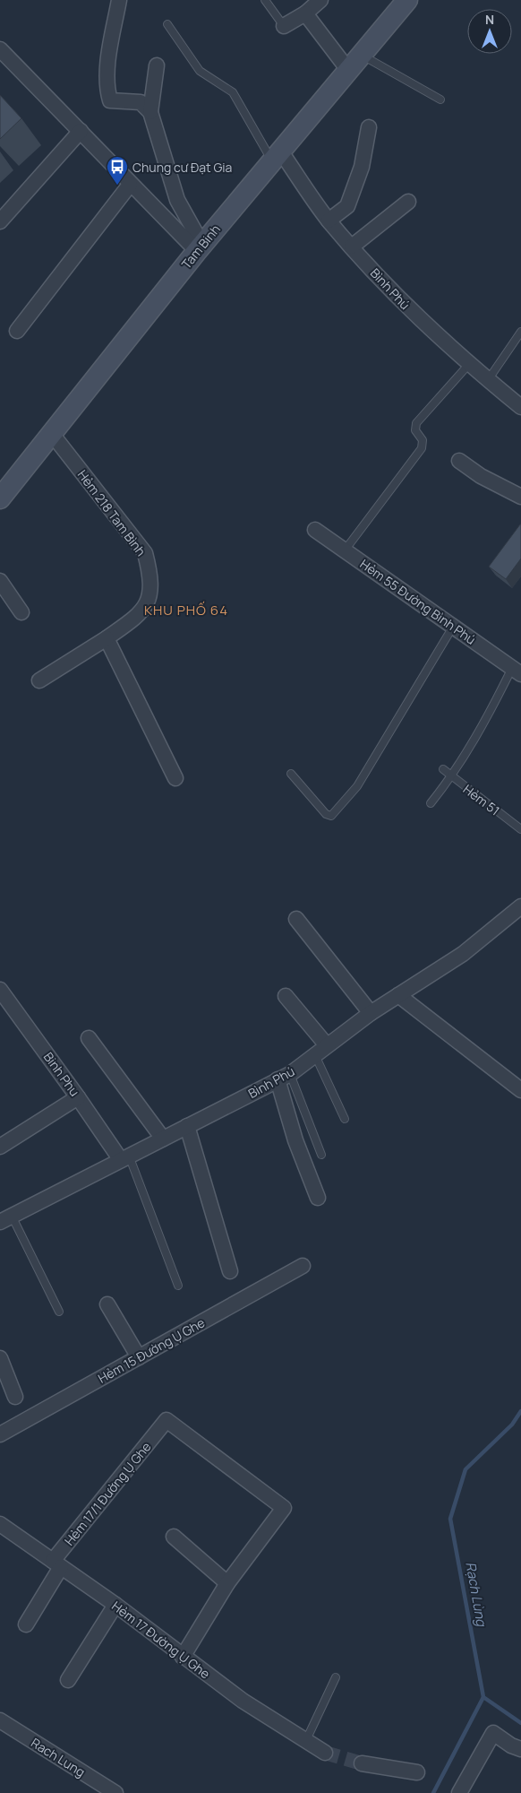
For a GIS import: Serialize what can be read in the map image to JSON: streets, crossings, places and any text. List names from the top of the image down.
{
  "streets": {
    "main road": ["Tam Binh"],
    "street": [
      "Bình Phú",
      "Hẻm 218 Tam Bình",
      "Hẻm 55 Đường Bình Phú",
      "Binh Phu",
      "Hẻm 15 Đường Ụ Ghe",
      "Hẻm 17/1 Đường Ụ Ghe",
      "Hẻm 17 Đường Ụ Ghe",
      "Rach Lung"
    ],
    "lane": ["Hẻm 51"]
  },
  "crossings": [
    ["Tam Binh", "Bình Phú"],
    ["Tam Binh", "Hẻm 218 Tam Bình"],
    ["Bình Phú", "Binh Phu"],
    ["Hẻm 17/1 Đường Ụ Ghe", "Hẻm 17 Đường Ụ Ghe"]
  ],
  "districts": ["KHU PHỐ 64"],
  "water": ["Rạch Lùng"],
  "places": {
    "bus stop": ["Chung cư Đạt Gia"]
  },
  "north": "top"
}
